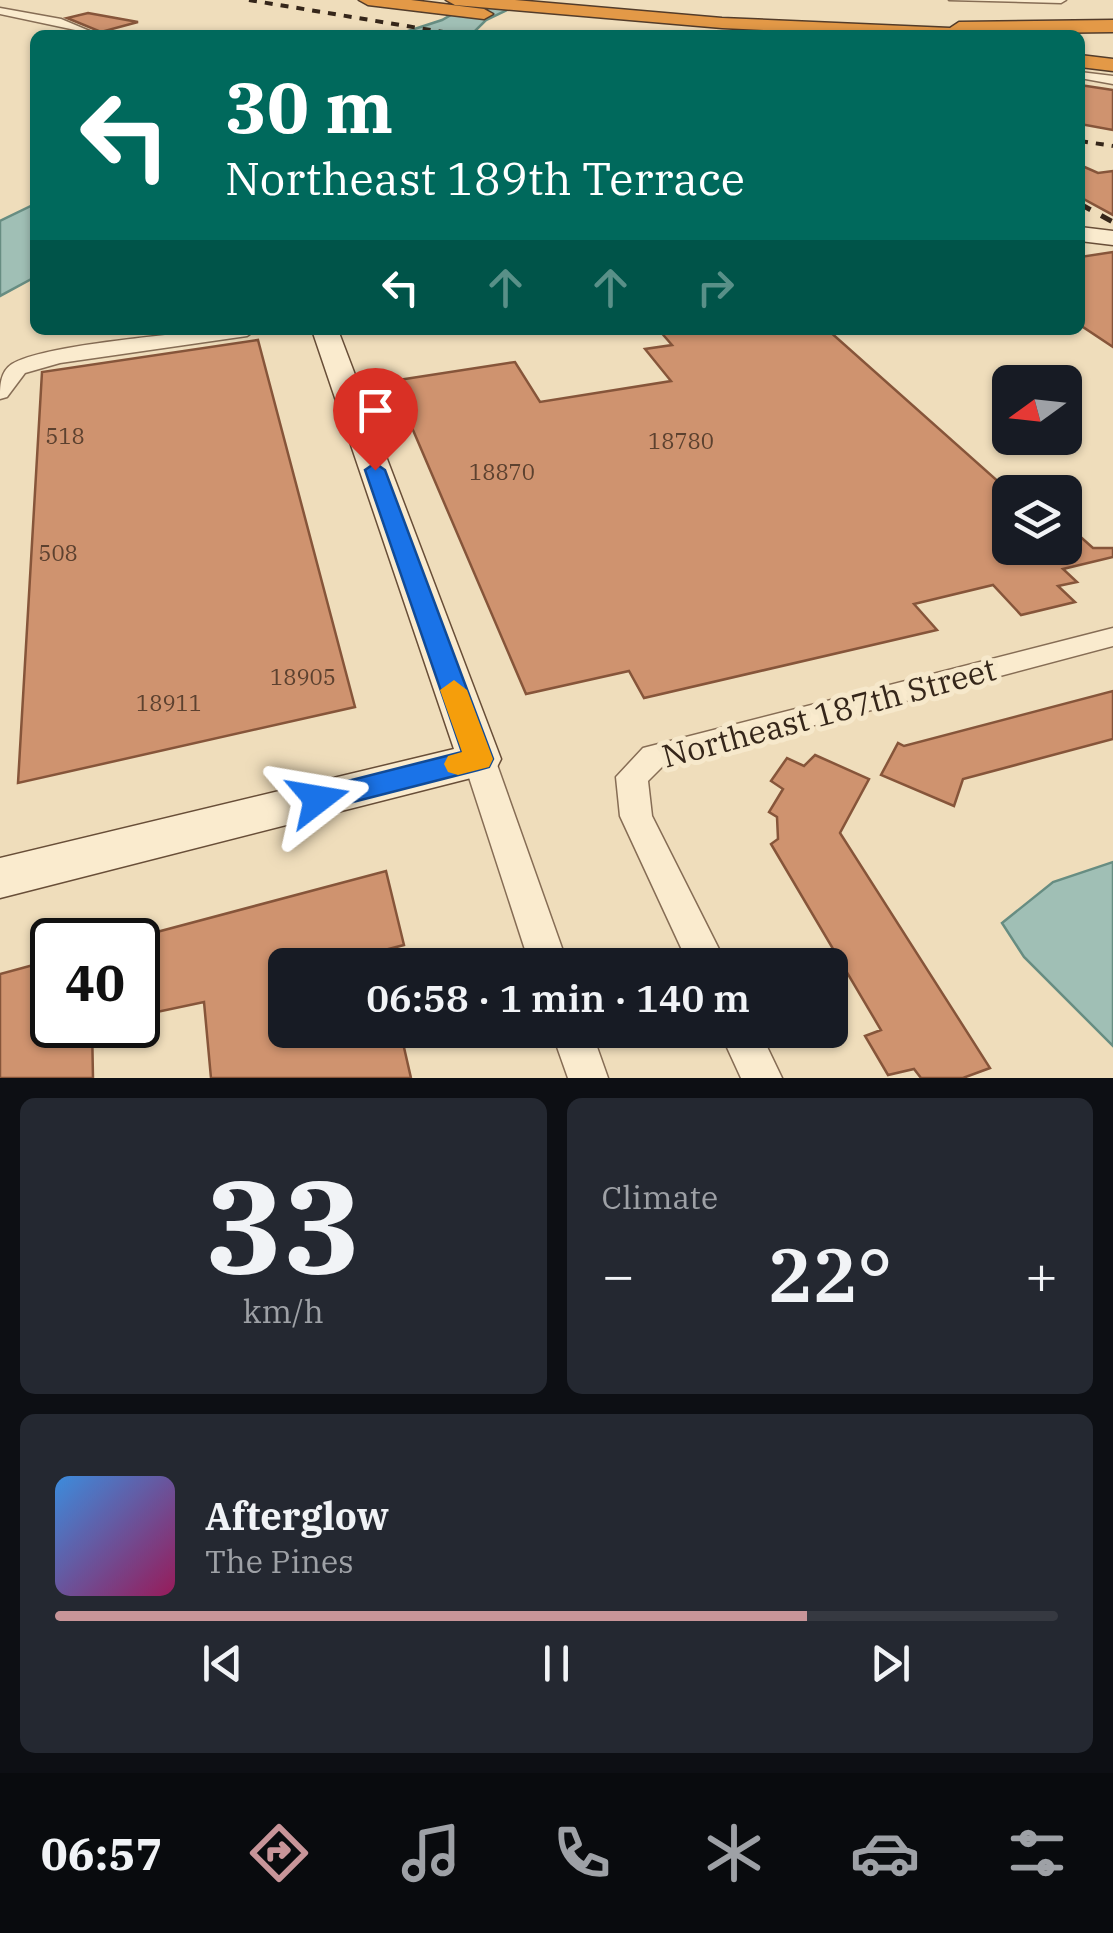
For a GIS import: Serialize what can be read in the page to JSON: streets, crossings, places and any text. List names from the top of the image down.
{
  "streets": {
    "street": ["Northeast 187th Street"]
  },
  "house_numbers": [
    "518",
    "18780",
    "18870",
    "508",
    "18905",
    "18911"
  ],
  "north": "left",
  "page": {
    "turn": ["30 m", "Northeast 189th Terrace"],
    "limit": "40",
    "trip": "06:58 · 1 min · 140 m",
    "tile": [
      ["33", "km/h"],
      "Climate"
    ],
    "heat": ["−", "22°", "+"],
    "song": ["Afterglow", "The Pines"],
    "tabs": "06:57"
  }
}
